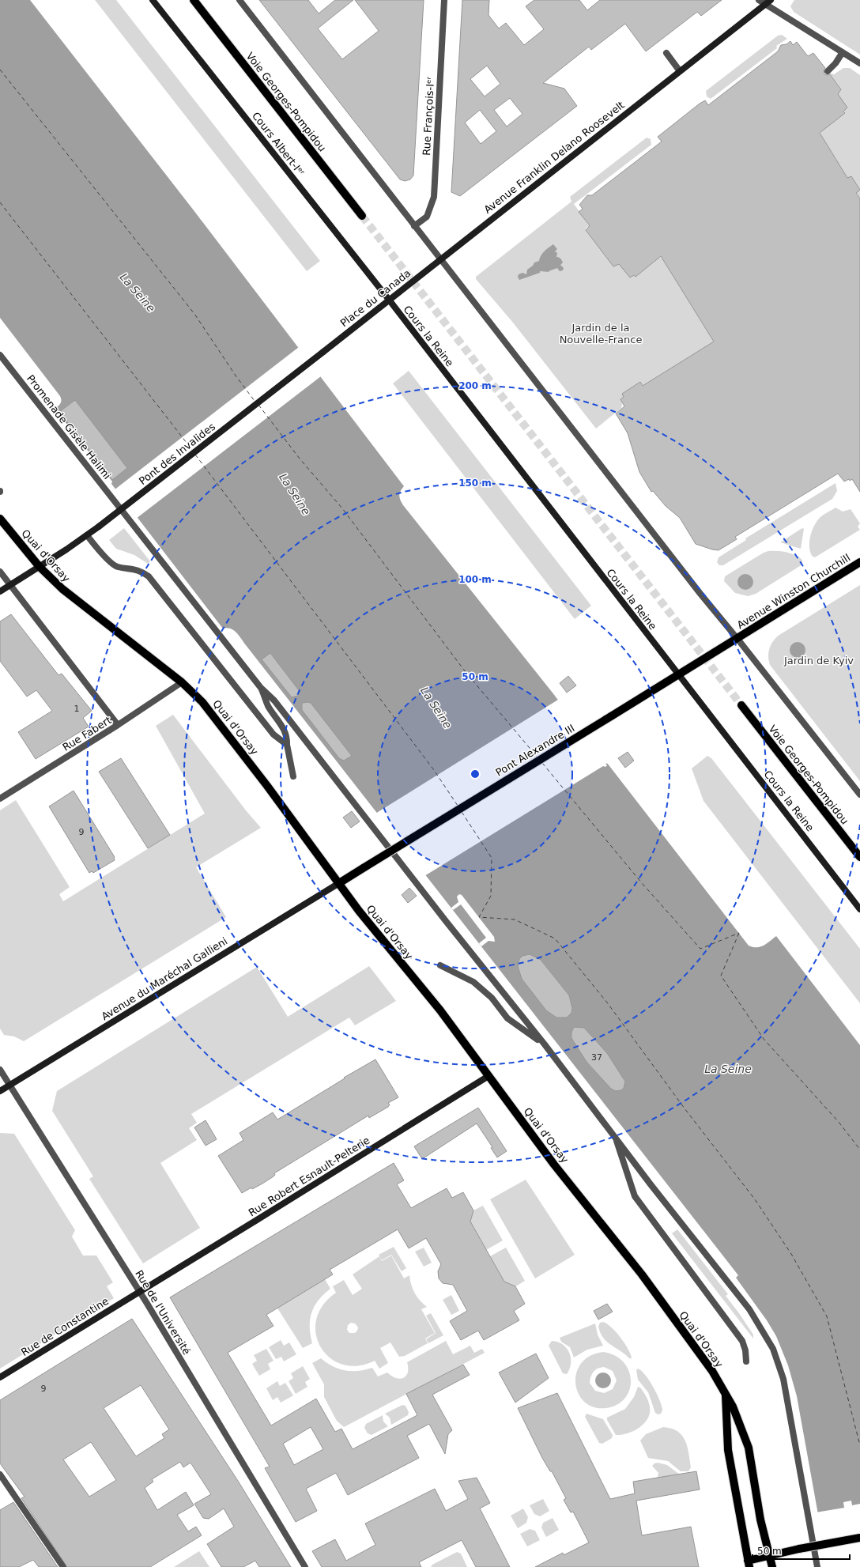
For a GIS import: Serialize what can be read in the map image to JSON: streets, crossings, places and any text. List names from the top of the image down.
{
  "streets": {
    "main road": [
      "Voie Georges-Pompidou",
      "Quai d'Orsay",
      "Avenue Winston Churchill",
      "Pont Alexandre III"
    ],
    "street": [
      "Rue François-Iᵉʳ",
      "Cours Albert-Iᵉʳ",
      "Avenue Franklin Delano Roosevelt",
      "Place du Canada",
      "Cours la Reine",
      "Promenade Gisèle Halimi",
      "Pont des Invalides",
      "Rue Fabert",
      "Avenue du Maréchal Gallieni",
      "Rue Robert Esnault-Pelterie",
      "Rue de l'Université",
      "Rue de Constantine"
    ]
  },
  "crossings": [
    ["Cours Albert-Iᵉʳ", "Place du Canada"],
    ["Cours Albert-Iᵉʳ", "Cours la Reine"],
    ["Avenue Franklin Delano Roosevelt", "Place du Canada"],
    ["Place du Canada", "Cours la Reine"],
    ["Place du Canada", "Pont des Invalides"],
    ["Cours la Reine", "Avenue Winston Churchill"],
    ["Cours la Reine", "Pont Alexandre III"],
    ["Pont des Invalides", "Quai d'Orsay"],
    ["Quai d'Orsay", "Rue Fabert"],
    ["Quai d'Orsay", "Pont Alexandre III"],
    ["Quai d'Orsay", "Avenue du Maréchal Gallieni"],
    ["Quai d'Orsay", "Rue Robert Esnault-Pelterie"],
    ["Avenue Winston Churchill", "Pont Alexandre III"],
    ["Pont Alexandre III", "Avenue du Maréchal Gallieni"],
    ["Avenue du Maréchal Gallieni", "Rue de l'Université"],
    ["Rue Robert Esnault-Pelterie", "Rue de l'Université"],
    ["Rue Robert Esnault-Pelterie", "Rue de Constantine"],
    ["Rue de l'Université", "Rue de Constantine"]
  ],
  "water": ["La Seine"],
  "parks": ["Jardin de la Nouvelle-France", "Jardin de Kyiv"],
  "house_numbers": [
    "1",
    "9",
    "37",
    "9"
  ],
  "scale_bar": "50 m",
  "rings": [
    "200 m",
    "150 m",
    "100 m",
    "50 m"
  ]
}
